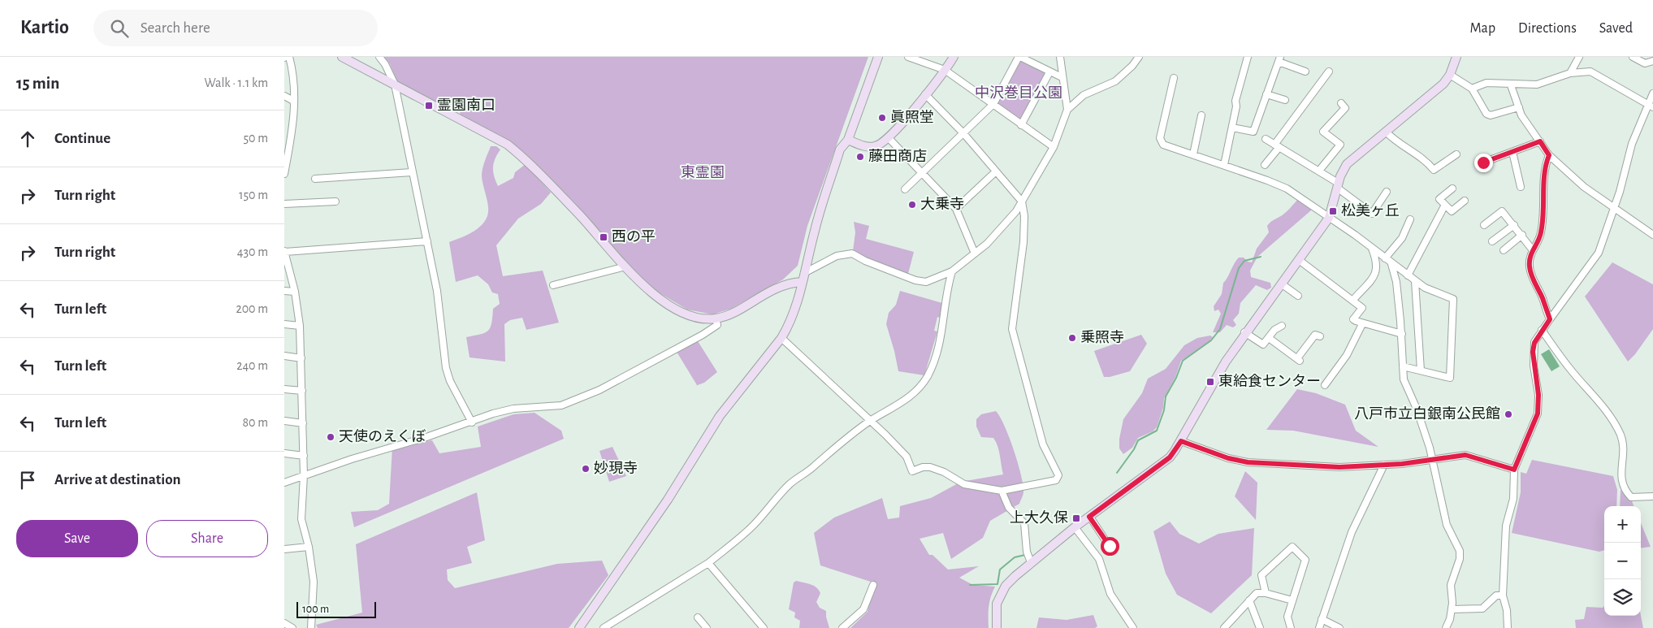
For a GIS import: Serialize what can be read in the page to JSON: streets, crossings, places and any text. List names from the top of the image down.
{
  "parks": ["中沢巻目公園", "東霊園"],
  "places": {
    "transit": [
      "霊園南口",
      "松美ヶ丘",
      "西の平",
      "東給食センター",
      "上大久保"
    ],
    "other": [
      "眞照堂",
      "藤田商店",
      "大乗寺",
      "乗照寺",
      "八戸市立白銀南公民館",
      "天使のえくぼ",
      "妙現寺"
    ]
  },
  "scale_bar": "100 m",
  "page": {
    "header": "Kartio",
    "search": "Search here",
    "nav": ["Map", "Directions", "Saved"],
    "heading": ["15 min", "Walk · 1.1 km"],
    "list": [
      ["Continue", "50 m"],
      ["Turn right", "150 m"],
      ["Turn right", "430 m"],
      ["Turn left", "200 m"],
      ["Turn left", "240 m"],
      ["Turn left", "80 m"],
      "Arrive at destination"
    ],
    "map_buttons": ["+", "−"],
    "buttons": ["Save", "Share"],
    "scale": "100 m"
  }
}
